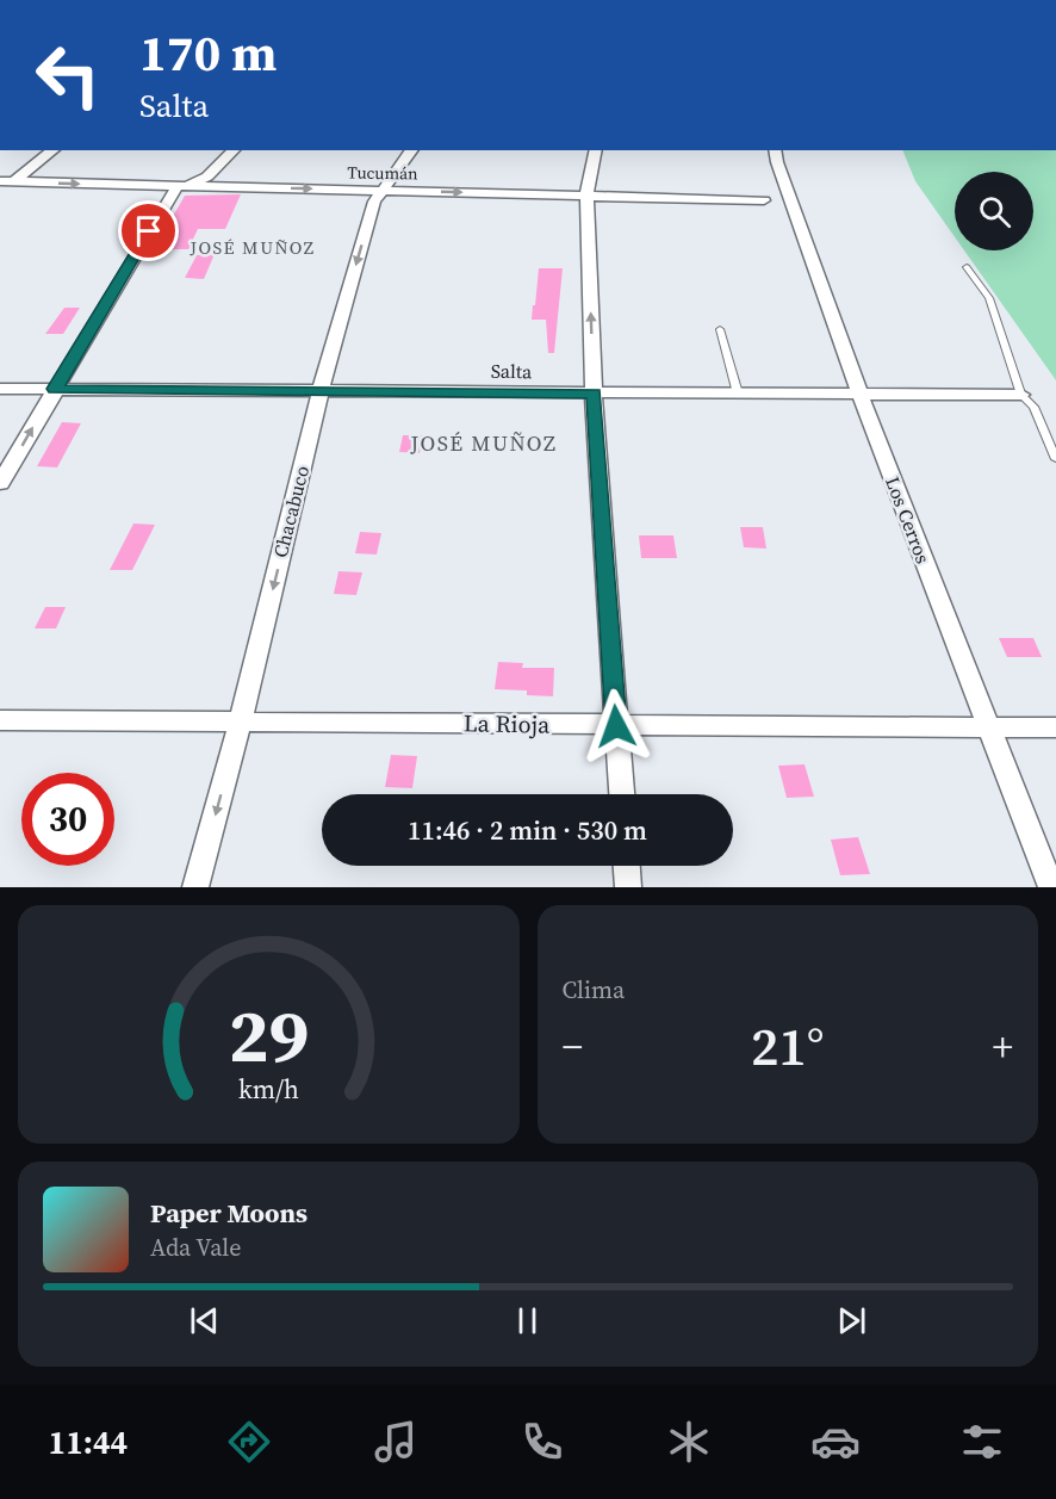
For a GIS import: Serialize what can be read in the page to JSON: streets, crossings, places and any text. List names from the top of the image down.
{
  "streets": {
    "street": [
      "Tucumán",
      "Salta",
      "Chacabuco",
      "Los Cerros",
      "La Rioja"
    ]
  },
  "crossings": [
    ["Tucumán", "Chacabuco"],
    ["Salta", "Chacabuco"],
    ["Salta", "Los Cerros"],
    ["Chacabuco", "La Rioja"],
    ["Los Cerros", "La Rioja"]
  ],
  "one_way": ["Tucumán", "Chacabuco"],
  "districts": ["JOSÉ MUÑOZ", "JOSÉ MUÑOZ"],
  "page": {
    "turn": ["170 m", "Salta"],
    "limit": "30",
    "trip": "11:46 · 2 min · 530 m",
    "tile": "Clima",
    "heat": ["−", "21°", "+"],
    "song": ["Paper Moons", "Ada Vale"],
    "tabs": "11:44",
    "gauge": ["29", "km/h"]
  }
}
